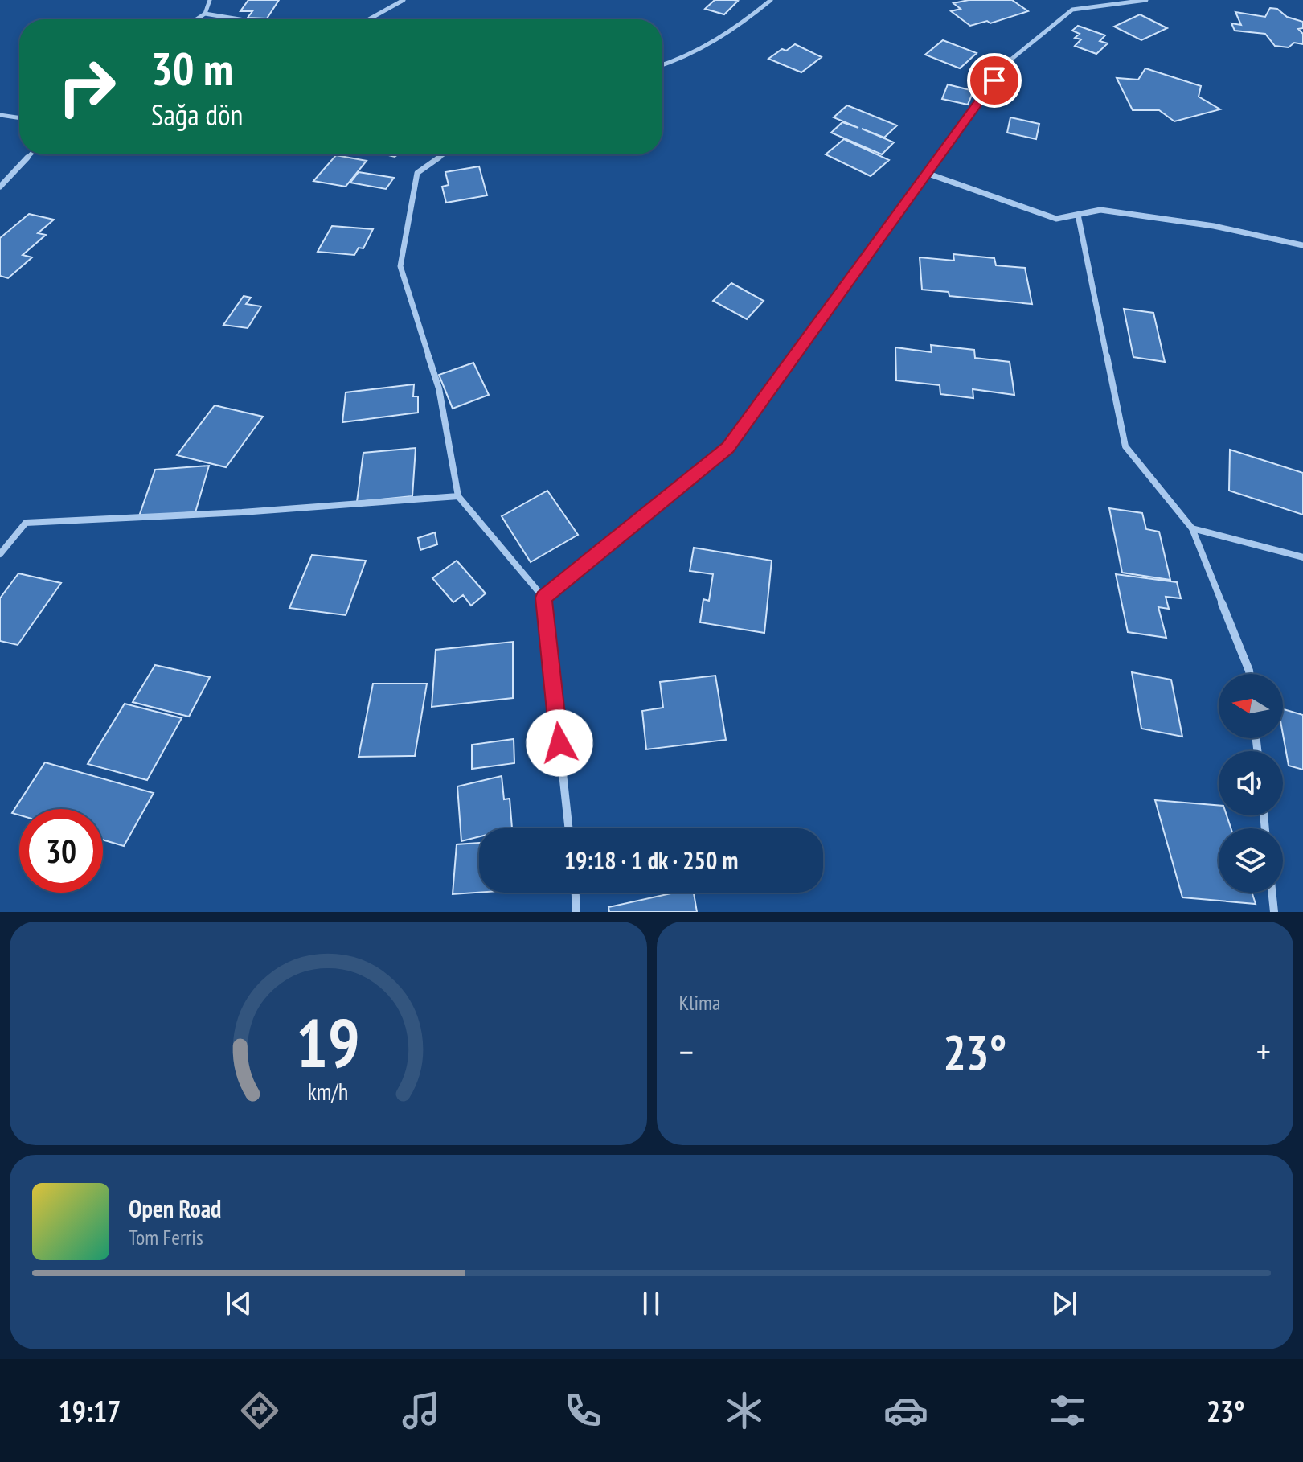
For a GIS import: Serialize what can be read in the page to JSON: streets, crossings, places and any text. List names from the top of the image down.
{
  "north": "left",
  "page": {
    "turn": ["30 m", "Sağa dön"],
    "limit": "30",
    "trip": "19:18 · 1 dk · 250 m",
    "tile": "Klima",
    "heat": ["−", "23°", "+"],
    "song": ["Open Road", "Tom Ferris"],
    "tabs": ["19:17", "23°"],
    "gauge": ["19", "km/h"]
  }
}
